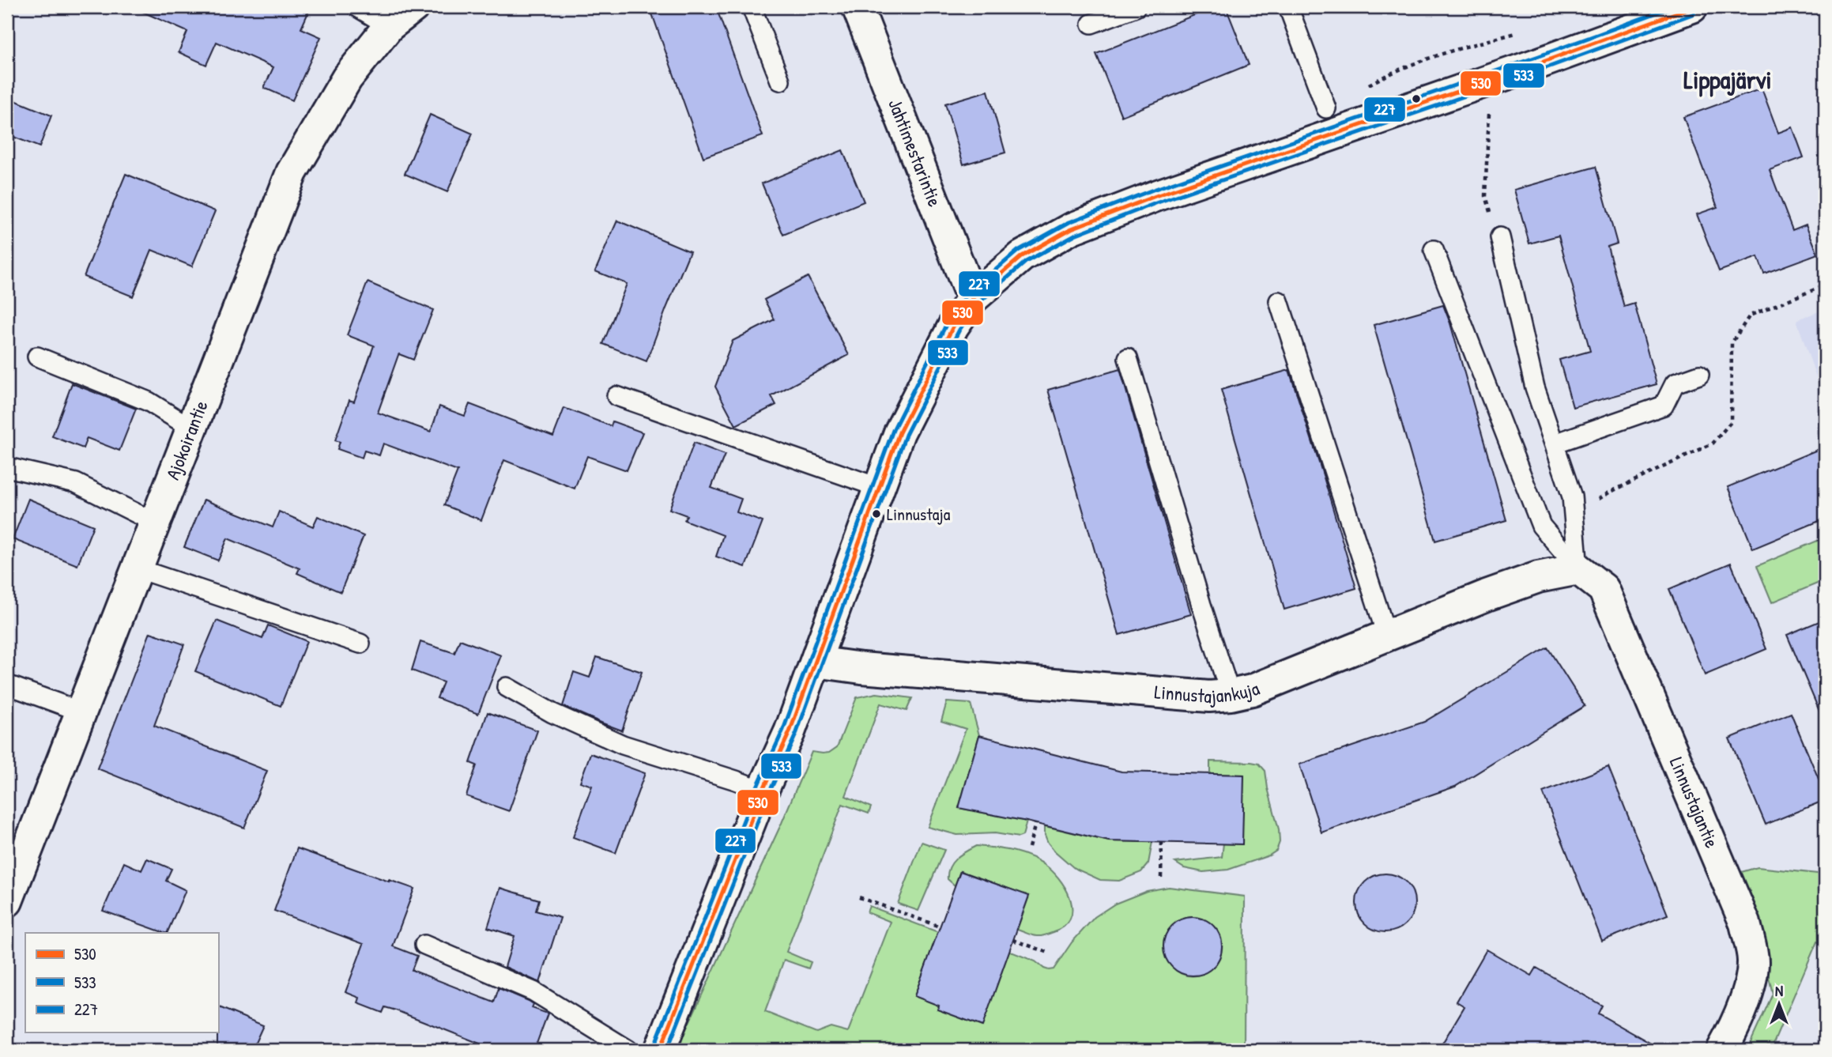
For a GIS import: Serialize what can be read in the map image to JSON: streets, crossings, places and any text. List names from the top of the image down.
{
  "streets": {
    "street": [
      "Jahtimestarintie",
      "Ajokoirantie",
      "Linnustajankuja",
      "Linnustajantie"
    ]
  },
  "crossings": [
    ["Linnustajankuja", "Linnustajantie"]
  ],
  "districts": ["Lippajärvi"],
  "places": ["Linnustaja"],
  "lines": ["transit line 530", "transit line 227", "transit line 533"],
  "legend": ["530", "533", "227"],
  "north": "top"
}
